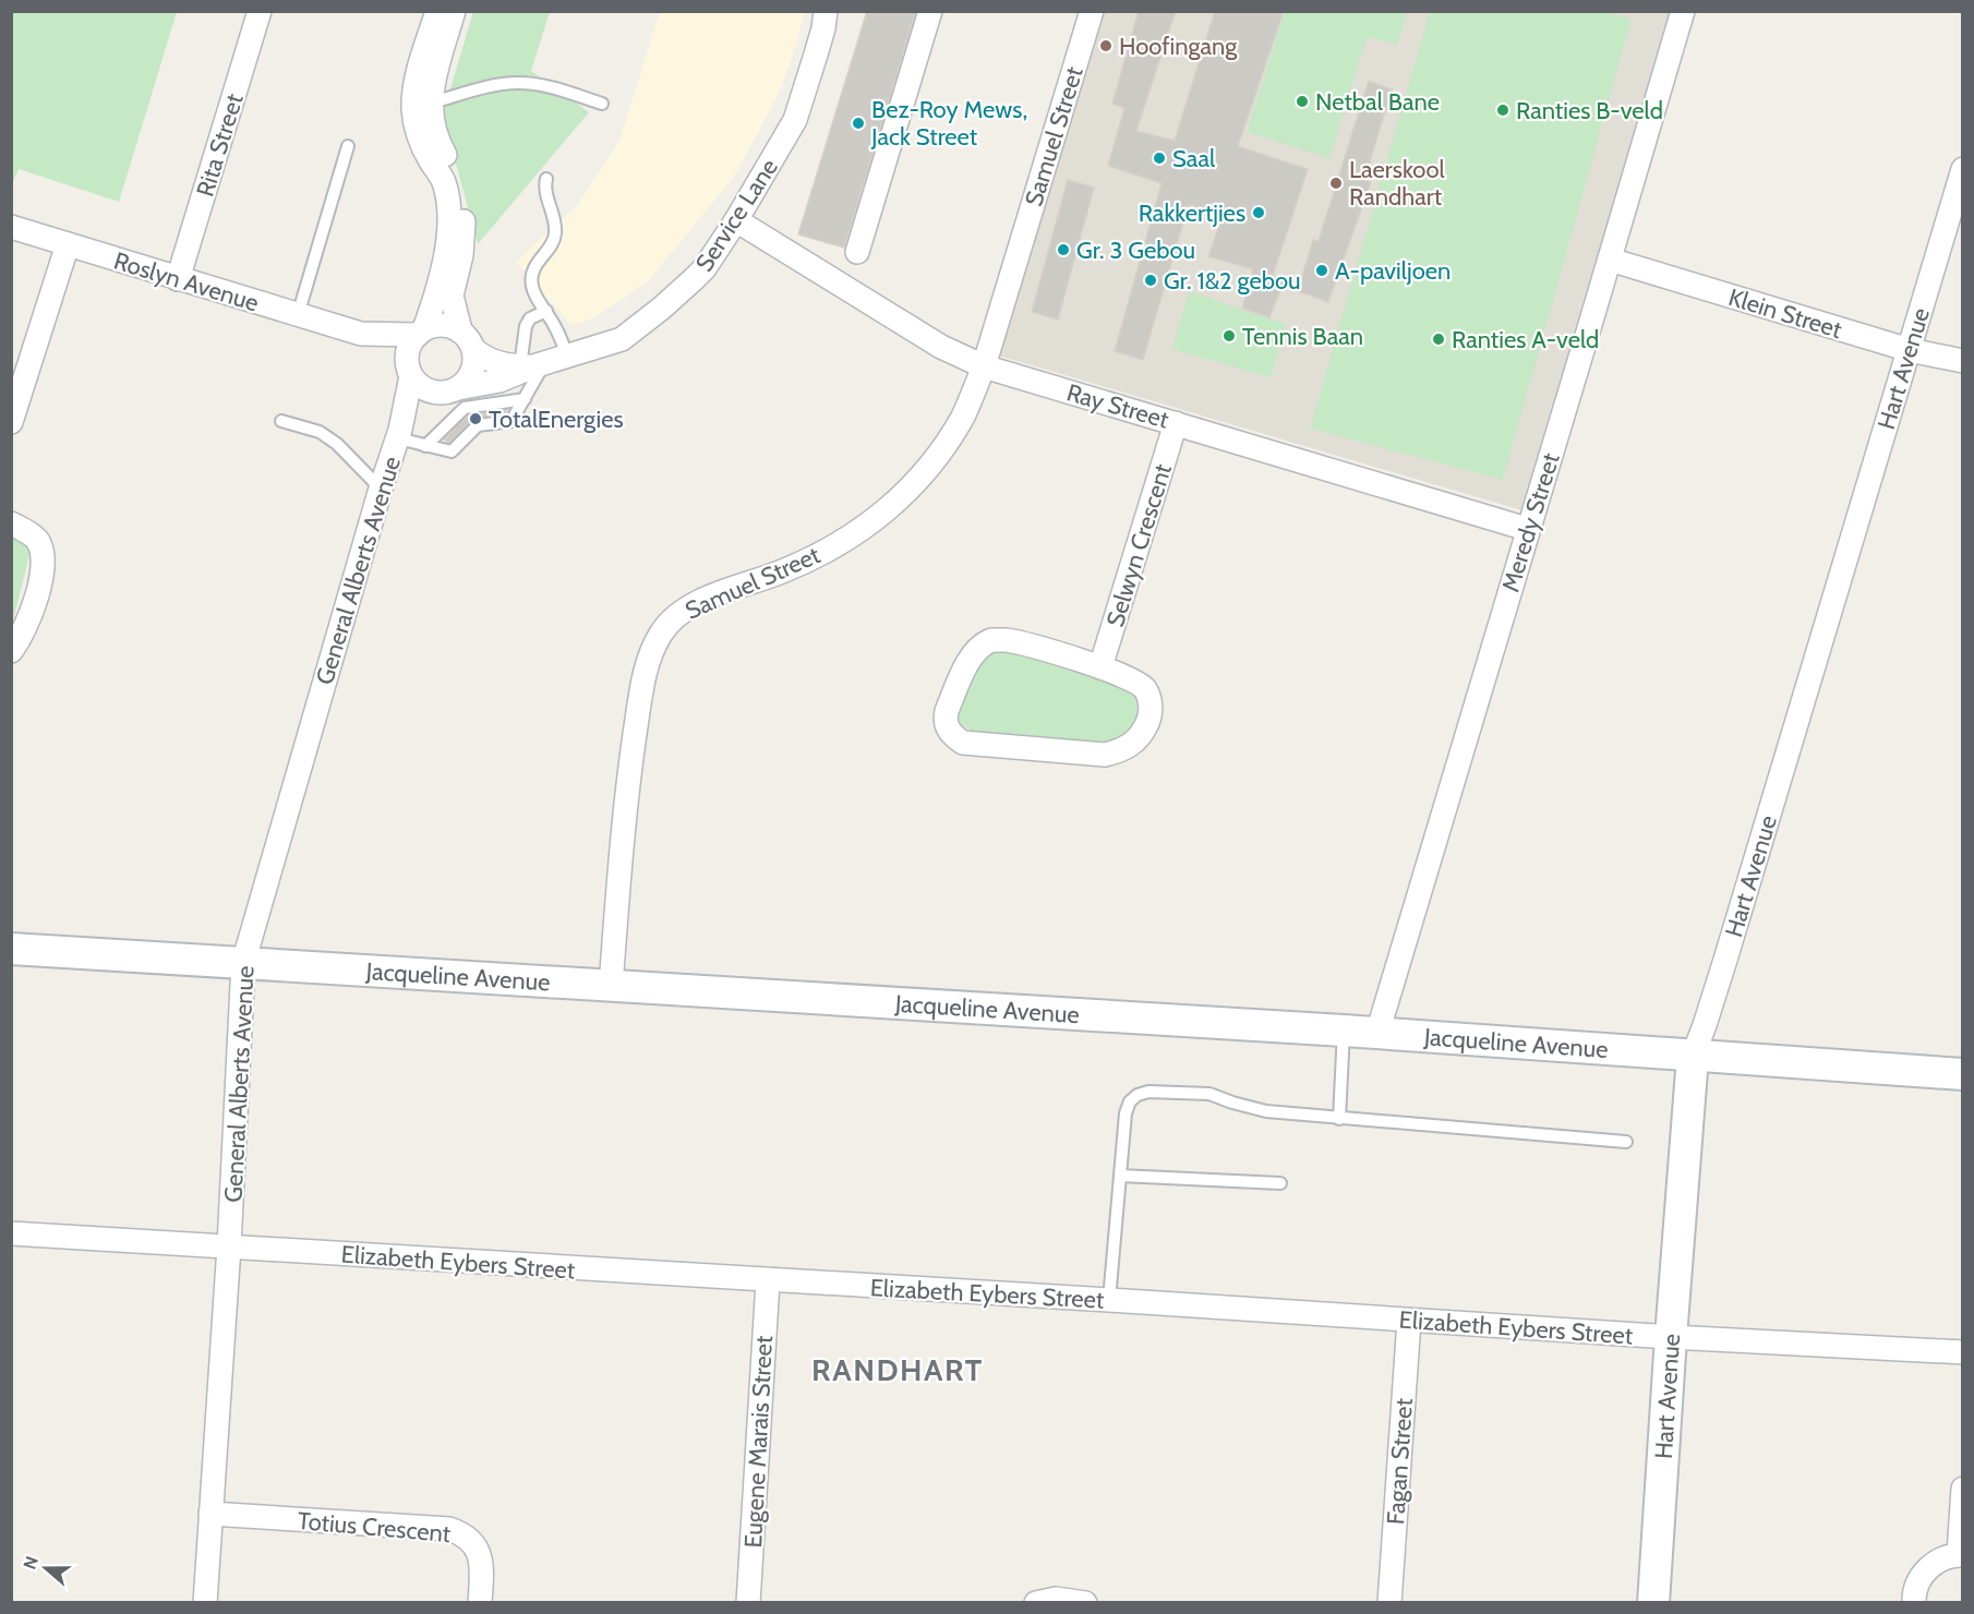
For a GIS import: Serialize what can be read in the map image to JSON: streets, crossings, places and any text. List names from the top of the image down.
{
  "streets": {
    "street": [
      "Samuel Street",
      "Rita Street",
      "Service Lane",
      "Roslyn Avenue",
      "Klein Street",
      "Hart Avenue",
      "Ray Street",
      "Meredy Street",
      "Selwyn Crescent",
      "General Alberts Avenue",
      "Jacqueline Avenue",
      "Elizabeth Eybers Street",
      "Eugene Marais Street",
      "Fagan Street",
      "Totius Crescent"
    ]
  },
  "crossings": [
    ["Samuel Street", "Ray Street"],
    ["Samuel Street", "Jacqueline Avenue"],
    ["Rita Street", "Roslyn Avenue"],
    ["Service Lane", "Ray Street"],
    ["Service Lane", "General Alberts Avenue"],
    ["Klein Street", "Hart Avenue"],
    ["Klein Street", "Meredy Street"],
    ["Hart Avenue", "Jacqueline Avenue"],
    ["Hart Avenue", "Elizabeth Eybers Street"],
    ["Ray Street", "Meredy Street"],
    ["Ray Street", "Selwyn Crescent"],
    ["Meredy Street", "Jacqueline Avenue"],
    ["General Alberts Avenue", "Jacqueline Avenue"],
    ["General Alberts Avenue", "Elizabeth Eybers Street"],
    ["General Alberts Avenue", "Totius Crescent"],
    ["Elizabeth Eybers Street", "Eugene Marais Street"],
    ["Elizabeth Eybers Street", "Fagan Street"]
  ],
  "districts": ["RANDHART"],
  "places": [
    "Hoofingang",
    "Netbal Bane",
    "Ranties B-veld",
    "Bez-Roy Mews, Jack Street",
    "Saal",
    "Laerskool Randhart",
    "Rakkertjies",
    "Gr. 3 Gebou",
    "A-paviljoen",
    "Gr. 1&2 gebou",
    "Tennis Baan",
    "Ranties A-veld",
    "TotalEnergies"
  ],
  "north": "left"
}
